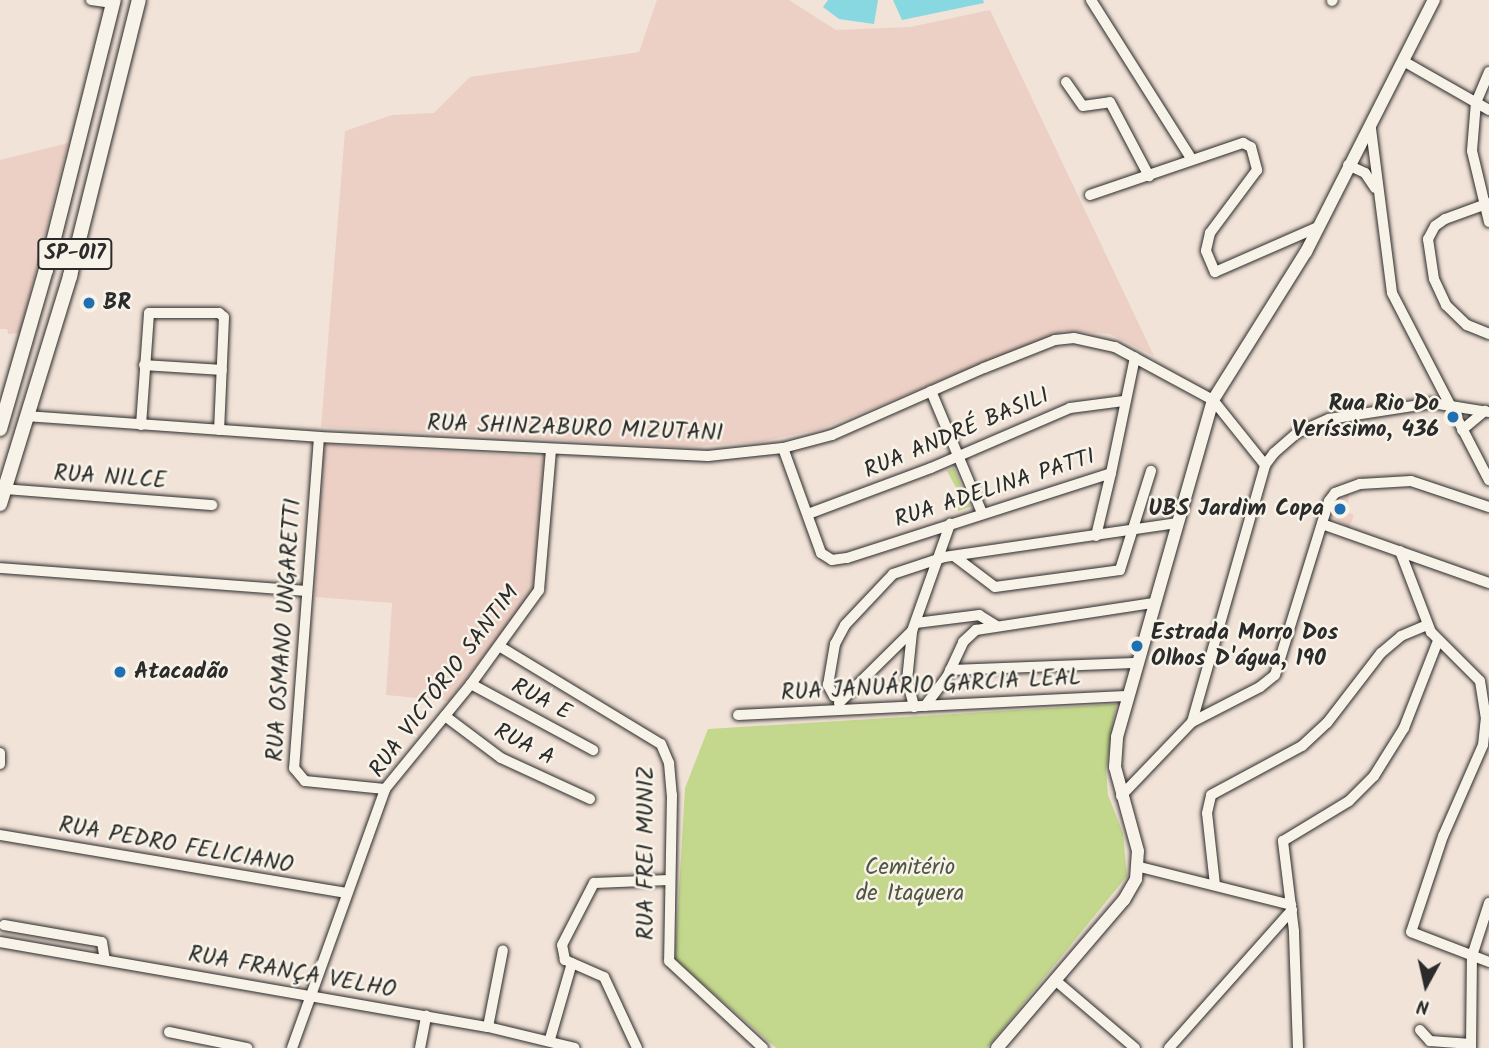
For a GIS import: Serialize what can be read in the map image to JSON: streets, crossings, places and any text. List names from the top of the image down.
{
  "streets": {
    "highway": ["SP-017"],
    "street": [
      "RUA SHINZABURO MIZUTANI",
      "RUA ANDRÉ BASILI",
      "RUA NILCE",
      "RUA ADELINA PATTI",
      "RUA OSMANO UNGARETTI",
      "RUA VICTÓRIO SANTIM",
      "RUA JANUÁRIO GARCIA LEAL",
      "RUA E",
      "RUA A",
      "RUA PEDRO FELICIANO",
      "RUA FREI MUNIZ",
      "RUA FRANÇA VELHO"
    ]
  },
  "crossings": [
    ["SP-017", "RUA SHINZABURO MIZUTANI"],
    ["SP-017", "RUA NILCE"],
    ["RUA SHINZABURO MIZUTANI", "RUA ADELINA PATTI"],
    ["RUA SHINZABURO MIZUTANI", "RUA OSMANO UNGARETTI"],
    ["RUA SHINZABURO MIZUTANI", "RUA VICTÓRIO SANTIM"],
    ["RUA ANDRÉ BASILI", "RUA ADELINA PATTI"],
    ["RUA OSMANO UNGARETTI", "RUA VICTÓRIO SANTIM"],
    ["RUA VICTÓRIO SANTIM", "RUA E"],
    ["RUA VICTÓRIO SANTIM", "RUA A"],
    ["RUA VICTÓRIO SANTIM", "RUA PEDRO FELICIANO"],
    ["RUA VICTÓRIO SANTIM", "RUA FREI MUNIZ"],
    ["RUA VICTÓRIO SANTIM", "RUA FRANÇA VELHO"]
  ],
  "parks": ["Cemitério de Itaquera"],
  "places": [
    "BR",
    "Rua Rio Do Veríssimo, 436",
    "UBS Jardim Copa",
    "Estrada Morro Dos Olhos D'água, 190",
    "Atacadão"
  ],
  "north": "bottom"
}
